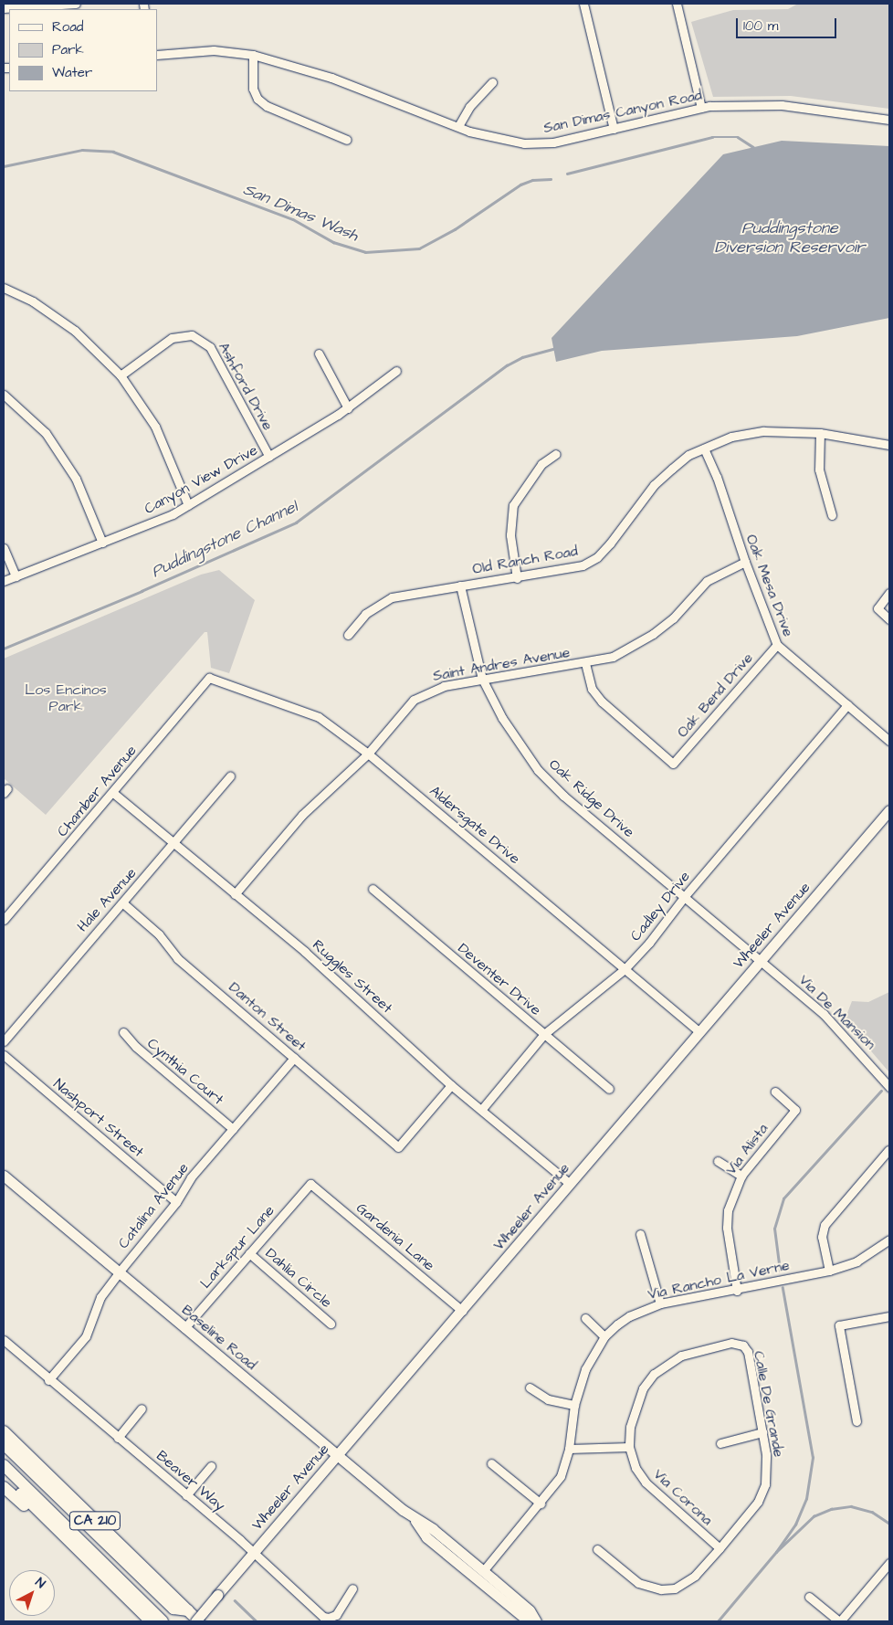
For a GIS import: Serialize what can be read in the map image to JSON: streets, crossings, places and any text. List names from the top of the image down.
{
  "streets": {
    "highway": ["CA 210"],
    "main road": ["Wheeler Avenue", "Baseline Road"],
    "street": [
      "San Dimas Canyon Road",
      "Ashford Drive",
      "Canyon View Drive",
      "Old Ranch Road",
      "Oak Mesa Drive",
      "Saint Andres Avenue",
      "Oak Bend Drive",
      "Chamber Avenue",
      "Oak Ridge Drive",
      "Aldersgate Drive",
      "Hale Avenue",
      "Cadley Drive",
      "Ruggles Street",
      "Deventer Drive",
      "Via De Mansion",
      "Danton Street",
      "Cynthia Court",
      "Nashport Street",
      "Via Alista",
      "Catalina Avenue",
      "Gardenia Lane",
      "Larkspur Lane",
      "Dahlia Circle",
      "Via Rancho La Verne",
      "Calle De Grande",
      "Beaver Way",
      "Via Corona"
    ]
  },
  "crossings": [
    ["Ashford Drive", "Canyon View Drive"],
    ["Old Ranch Road", "Oak Mesa Drive"],
    ["Old Ranch Road", "Oak Ridge Drive"],
    ["Oak Mesa Drive", "Saint Andres Avenue"],
    ["Oak Mesa Drive", "Oak Bend Drive"],
    ["Oak Mesa Drive", "Cadley Drive"],
    ["Saint Andres Avenue", "Oak Bend Drive"],
    ["Saint Andres Avenue", "Oak Ridge Drive"],
    ["Saint Andres Avenue", "Aldersgate Drive"],
    ["Saint Andres Avenue", "Ruggles Street"],
    ["Chamber Avenue", "Aldersgate Drive"],
    ["Chamber Avenue", "Ruggles Street"],
    ["Oak Ridge Drive", "Cadley Drive"],
    ["Oak Ridge Drive", "Wheeler Avenue"],
    ["Oak Ridge Drive", "Via De Mansion"],
    ["Aldersgate Drive", "Cadley Drive"],
    ["Aldersgate Drive", "Wheeler Avenue"],
    ["Hale Avenue", "Ruggles Street"],
    ["Hale Avenue", "Danton Street"],
    ["Cadley Drive", "Ruggles Street"],
    ["Cadley Drive", "Deventer Drive"],
    ["Wheeler Avenue", "Ruggles Street"],
    ["Wheeler Avenue", "Via De Mansion"],
    ["Wheeler Avenue", "Gardenia Lane"],
    ["Wheeler Avenue", "Baseline Road"],
    ["Wheeler Avenue", "Beaver Way"],
    ["Ruggles Street", "Danton Street"],
    ["Danton Street", "Catalina Avenue"],
    ["Cynthia Court", "Catalina Avenue"],
    ["Nashport Street", "Catalina Avenue"],
    ["Via Alista", "Via Rancho La Verne"],
    ["Catalina Avenue", "Baseline Road"],
    ["Catalina Avenue", "Beaver Way"],
    ["Gardenia Lane", "Larkspur Lane"],
    ["Larkspur Lane", "Dahlia Circle"],
    ["Larkspur Lane", "Baseline Road"],
    ["Via Rancho La Verne", "Baseline Road"],
    ["Calle De Grande", "Via Corona"]
  ],
  "water": ["San Dimas Wash", "Puddingstone Diversion Reservoir", "Puddingstone Channel"],
  "parks": ["Los Encinos Park"],
  "legend": ["Road", "Park", "Water"],
  "scale_bar": "100 m",
  "north": "top right"
}
